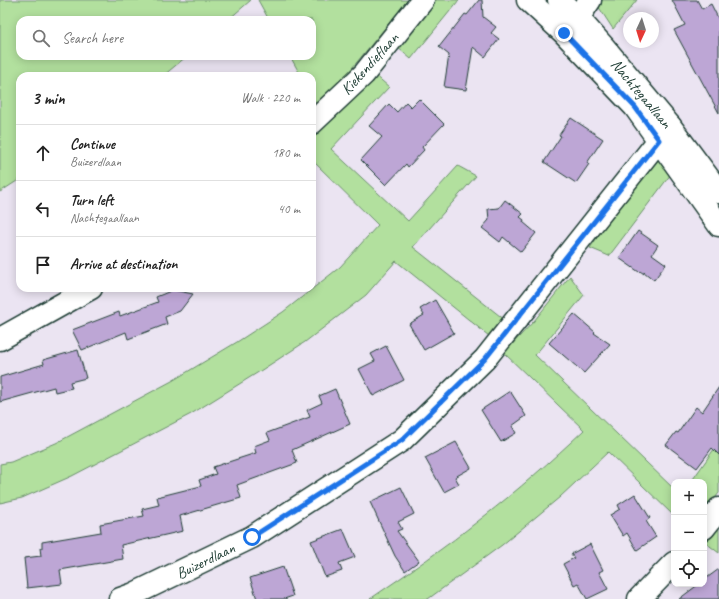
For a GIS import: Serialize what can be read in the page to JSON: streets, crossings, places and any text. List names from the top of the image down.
{
  "streets": {
    "street": ["Kiekendieflaan", "Nachtegaallaan", "Buizerdlaan"]
  },
  "crossings": [
    ["Nachtegaallaan", "Buizerdlaan"]
  ],
  "north": "bottom",
  "page": {
    "search": "Search here",
    "heading": ["3 min", "Walk · 220 m"],
    "list": [
      ["Continue", "Buizerdlaan", "180 m"],
      ["Turn left", "Nachtegaallaan", "40 m"],
      "Arrive at destination"
    ],
    "map_buttons": ["+", "−"]
  }
}
